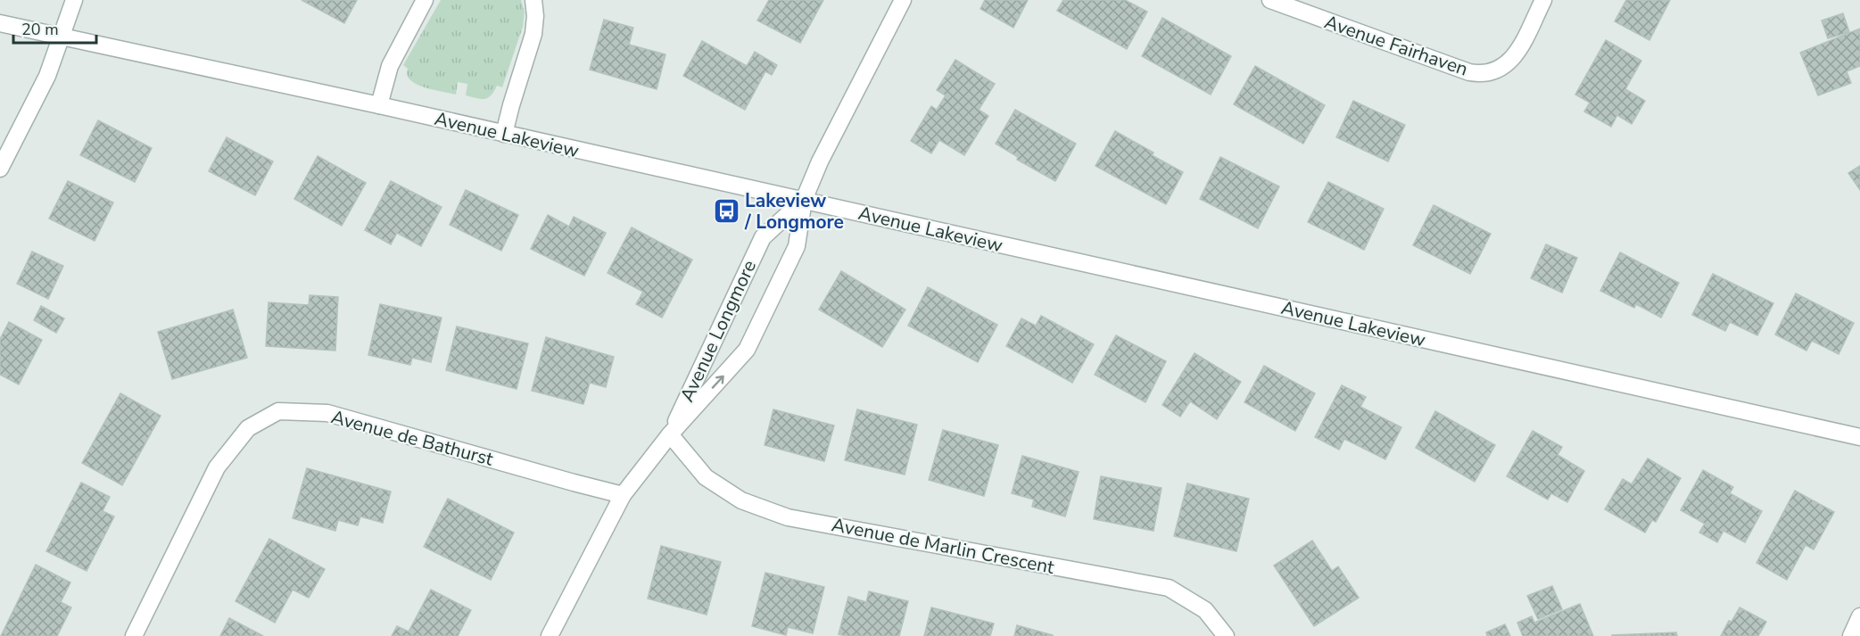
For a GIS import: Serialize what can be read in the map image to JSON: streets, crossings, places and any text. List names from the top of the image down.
{
  "streets": {
    "street": [
      "Avenue Fairhaven",
      "Avenue Lakeview",
      "Avenue Longmore",
      "Avenue de Bathurst",
      "Avenue de Marlin Crescent"
    ]
  },
  "crossings": [
    ["Avenue Lakeview", "Avenue Longmore"],
    ["Avenue Longmore", "Avenue de Bathurst"],
    ["Avenue Longmore", "Avenue de Marlin Crescent"]
  ],
  "places": {
    "bus stop": ["Lakeview / Longmore"]
  },
  "scale_bar": "20 m"
}
